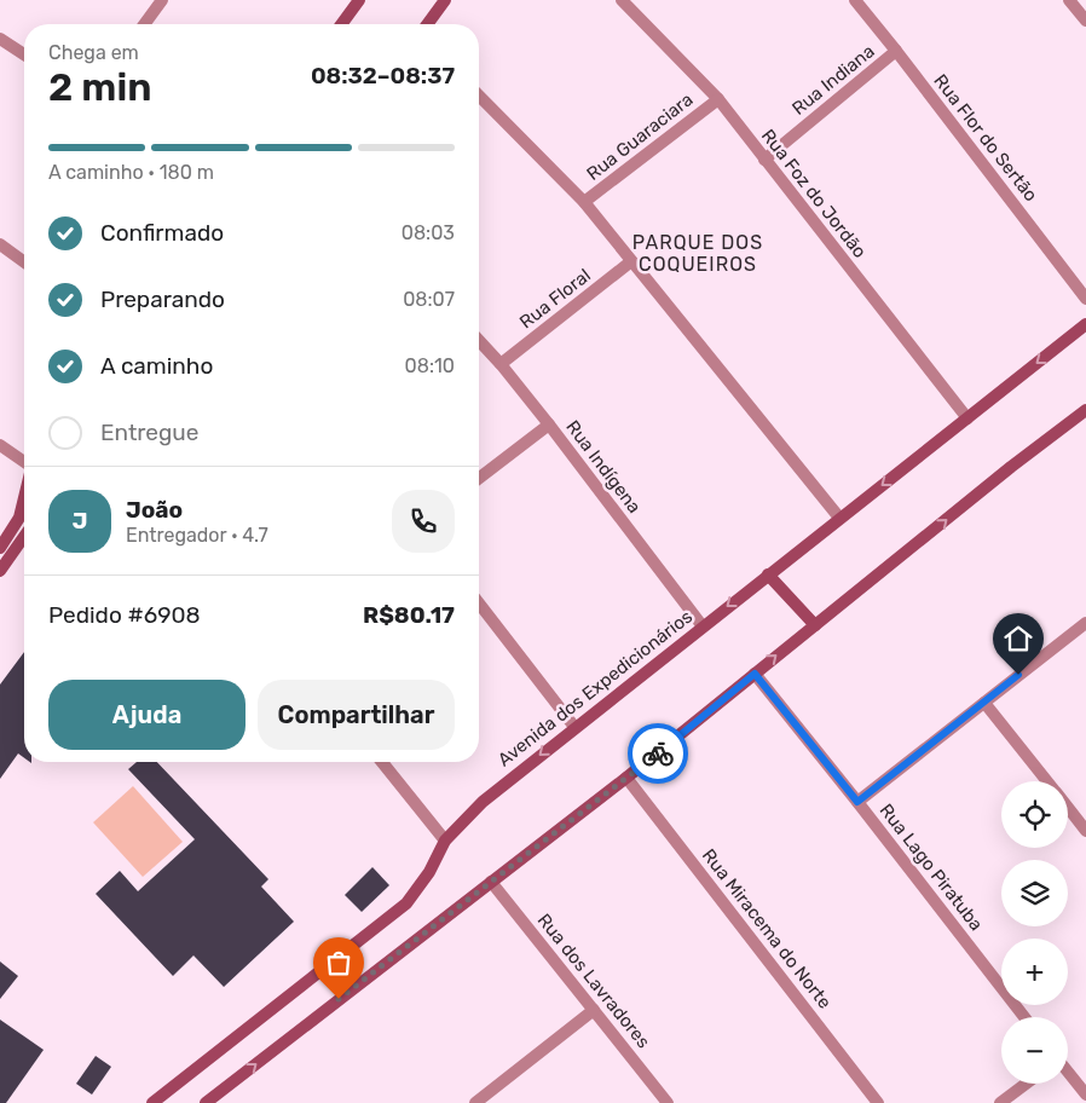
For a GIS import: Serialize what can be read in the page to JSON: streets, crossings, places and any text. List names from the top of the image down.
{
  "streets": {
    "street": [
      "Rua Indiana",
      "Rua Guaraciara",
      "Rua Flor do Sertão",
      "Rua Foz do Jordão",
      "Rua Floral",
      "Rua Indígena",
      "Avenida dos Expedicionários",
      "Rua Lago Piratuba",
      "Rua Miracema do Norte",
      "Rua dos Lavradores"
    ]
  },
  "crossings": [
    ["Rua Indiana", "Rua Flor do Sertão"],
    ["Rua Indiana", "Rua Foz do Jordão"],
    ["Rua Guaraciara", "Rua Foz do Jordão"],
    ["Rua Foz do Jordão", "Avenida dos Expedicionários"],
    ["Rua Floral", "Rua Indígena"],
    ["Rua Indígena", "Avenida dos Expedicionários"]
  ],
  "districts": ["PARQUE DOS COQUEIROS"],
  "page": {
    "heading": ["2 min", "Chega em", "08:32–08:37"],
    "panel": [
      "João",
      "Entregador · 4.7",
      "Pedido #6908",
      "R$80.17"
    ],
    "bar": "A caminho · 180 m",
    "list": [
      ["Confirmado", "08:03"],
      ["Preparando", "08:07"],
      ["A caminho", "08:10"],
      "Entregue"
    ],
    "round": "J",
    "buttons": ["Ajuda", "Compartilhar"],
    "map_buttons": ["+", "−"]
  }
}
